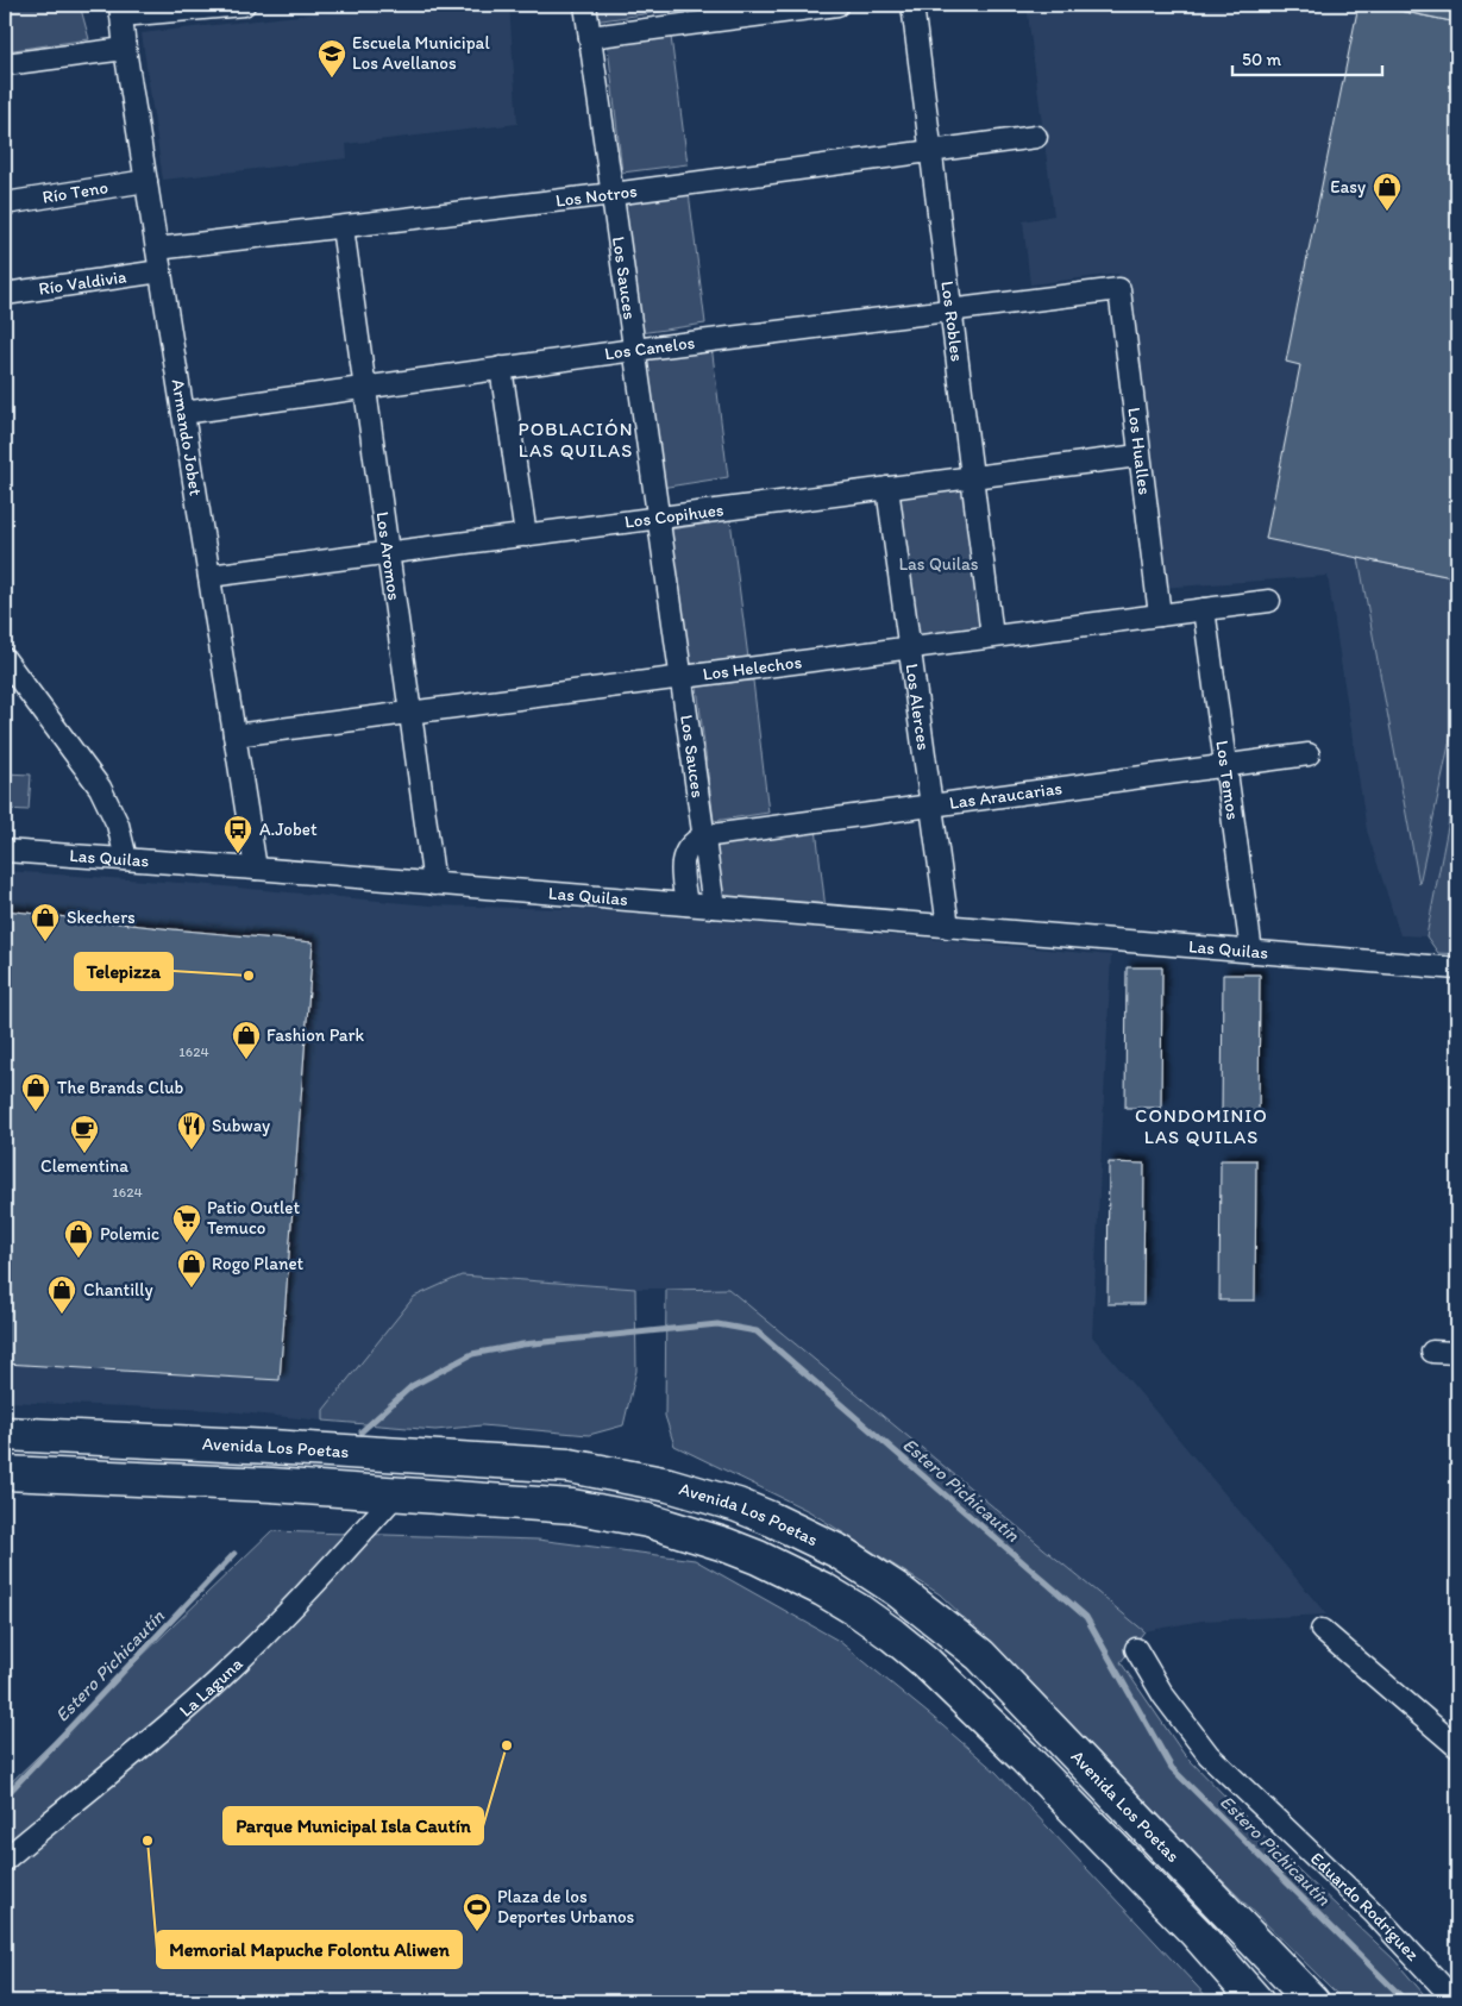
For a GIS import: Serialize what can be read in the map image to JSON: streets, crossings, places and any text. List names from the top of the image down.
{
  "streets": {
    "main road": ["Avenida Los Poetas"],
    "street": [
      "Río Teno",
      "Los Notros",
      "Los Sauces",
      "Río Valdivia",
      "Los Robles",
      "Los Canelos",
      "Armando Jobet",
      "Los Hualles",
      "Los Copihues",
      "Los Aromos",
      "Los Helechos",
      "Los Alerces",
      "Los Temos",
      "Las Araucarias",
      "Las Quilas",
      "La Laguna",
      "Eduardo Rodríguez"
    ]
  },
  "crossings": [
    ["Río Teno", "Armando Jobet"],
    ["Los Notros", "Los Sauces"],
    ["Los Notros", "Los Robles"],
    ["Los Notros", "Armando Jobet"],
    ["Los Notros", "Los Aromos"],
    ["Los Sauces", "Los Canelos"],
    ["Los Sauces", "Los Copihues"],
    ["Los Sauces", "Los Helechos"],
    ["Los Sauces", "Las Araucarias"],
    ["Los Sauces", "Las Quilas"],
    ["Río Valdivia", "Armando Jobet"],
    ["Los Robles", "Los Canelos"],
    ["Los Robles", "Los Copihues"],
    ["Los Robles", "Los Helechos"],
    ["Los Canelos", "Armando Jobet"],
    ["Los Canelos", "Los Hualles"],
    ["Los Canelos", "Los Aromos"],
    ["Armando Jobet", "Los Copihues"],
    ["Armando Jobet", "Los Helechos"],
    ["Armando Jobet", "Las Quilas"],
    ["Los Hualles", "Los Copihues"],
    ["Los Hualles", "Los Helechos"],
    ["Los Copihues", "Los Aromos"],
    ["Los Copihues", "Los Alerces"],
    ["Los Aromos", "Los Helechos"],
    ["Los Aromos", "Las Quilas"],
    ["Los Helechos", "Los Alerces"],
    ["Los Helechos", "Los Temos"],
    ["Los Alerces", "Las Araucarias"],
    ["Los Alerces", "Las Quilas"],
    ["Los Temos", "Las Araucarias"],
    ["Los Temos", "Las Quilas"],
    ["Avenida Los Poetas", "La Laguna"]
  ],
  "districts": ["POBLACIÓN LAS QUILAS", "CONDOMINIO LAS QUILAS"],
  "water": ["Estero Pichicautín"],
  "parks": ["Las Quilas"],
  "places": {
    "school or university": ["Escuela Municipal Los Avellanos"],
    "shop": [
      "Easy",
      "Skechers",
      "Fashion Park",
      "The Brands Club",
      "Polemic",
      "Rogo Planet",
      "Chantilly"
    ],
    "bus stop": ["A.Jobet"],
    "other": ["Telepizza", "Parque Municipal Isla Cautín", "Memorial Mapuche Folontu Aliwen"],
    "restaurant": ["Subway"],
    "cafe": ["Clementina"],
    "supermarket": ["Patio Outlet Temuco"],
    "sports": ["Plaza de los Deportes Urbanos"]
  },
  "house_numbers": ["1624", "1624"],
  "scale_bar": "50 m"
}
